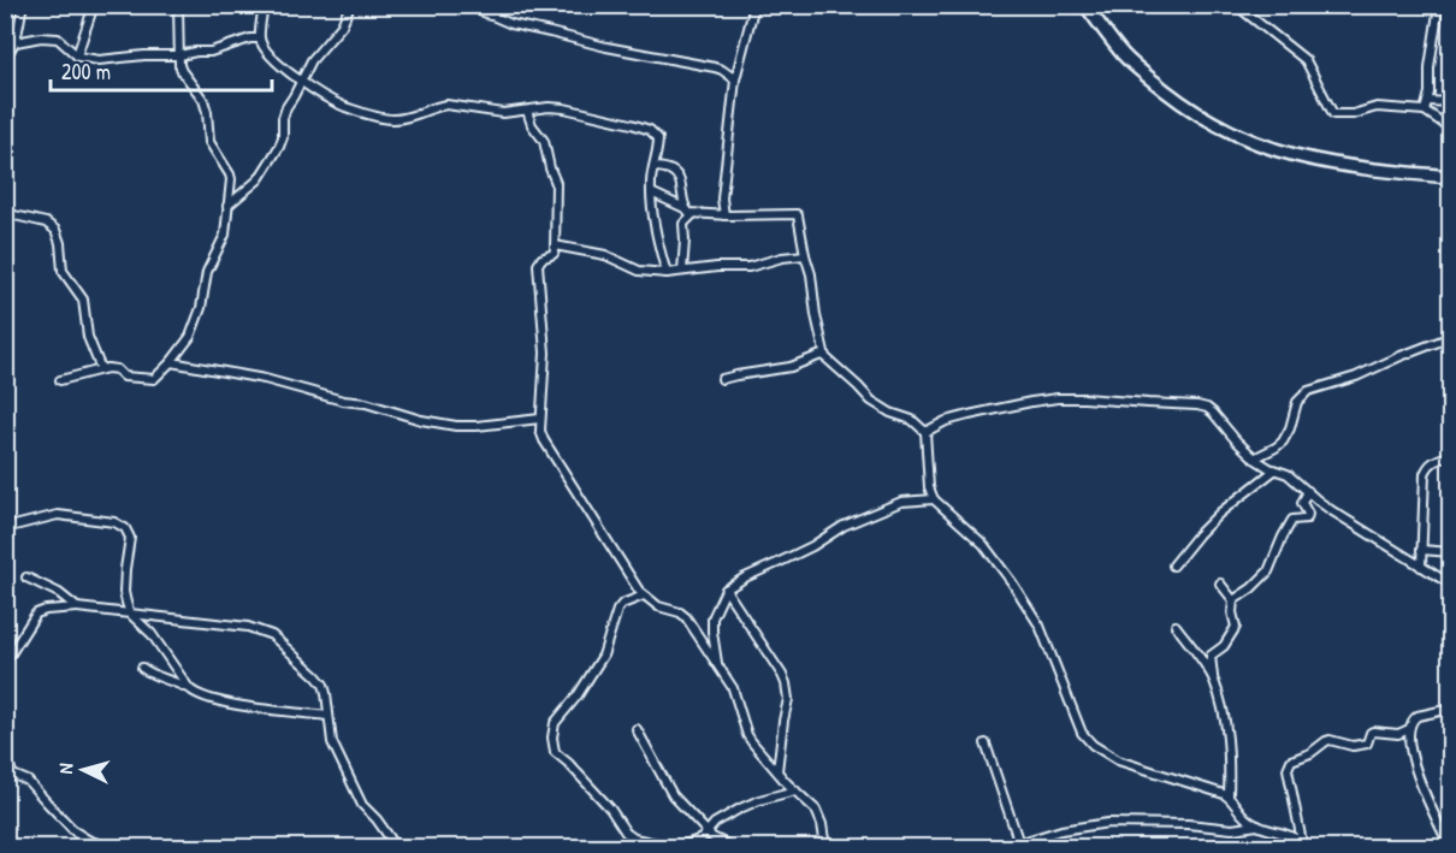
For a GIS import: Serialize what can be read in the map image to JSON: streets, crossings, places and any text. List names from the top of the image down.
{
  "scale_bar": "200 m",
  "north": "left"
}
